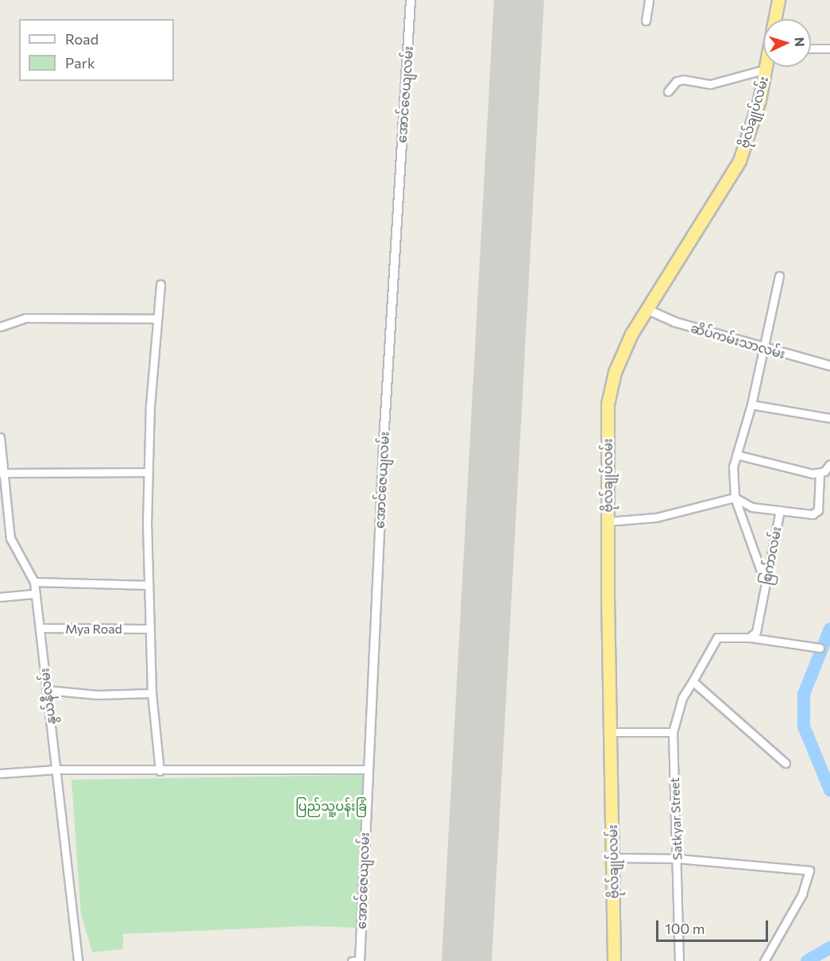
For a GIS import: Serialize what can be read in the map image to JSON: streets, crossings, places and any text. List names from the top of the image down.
{
  "streets": {
    "highway": ["ဗိုလ်ချုပ်လမ်း"],
    "street": [
      "အောင်ဇေယျလမ်း",
      "ဆိပ်ကမ်းသာလမ်း",
      "စြက်ာလမ်း",
      "Mya Road",
      "နွယ်နီလမ်း",
      "Satkyar Street"
    ]
  },
  "crossings": [
    ["ဗိုလ်ချုပ်လမ်း", "ဆိပ်ကမ်းသာလမ်း"],
    ["Mya Road", "နွယ်နီလမ်း"]
  ],
  "parks": ["ပြည်သူ့ပန်းခြံ"],
  "legend": ["Road", "Park"],
  "scale_bar": "100 m",
  "north": "right"
}
